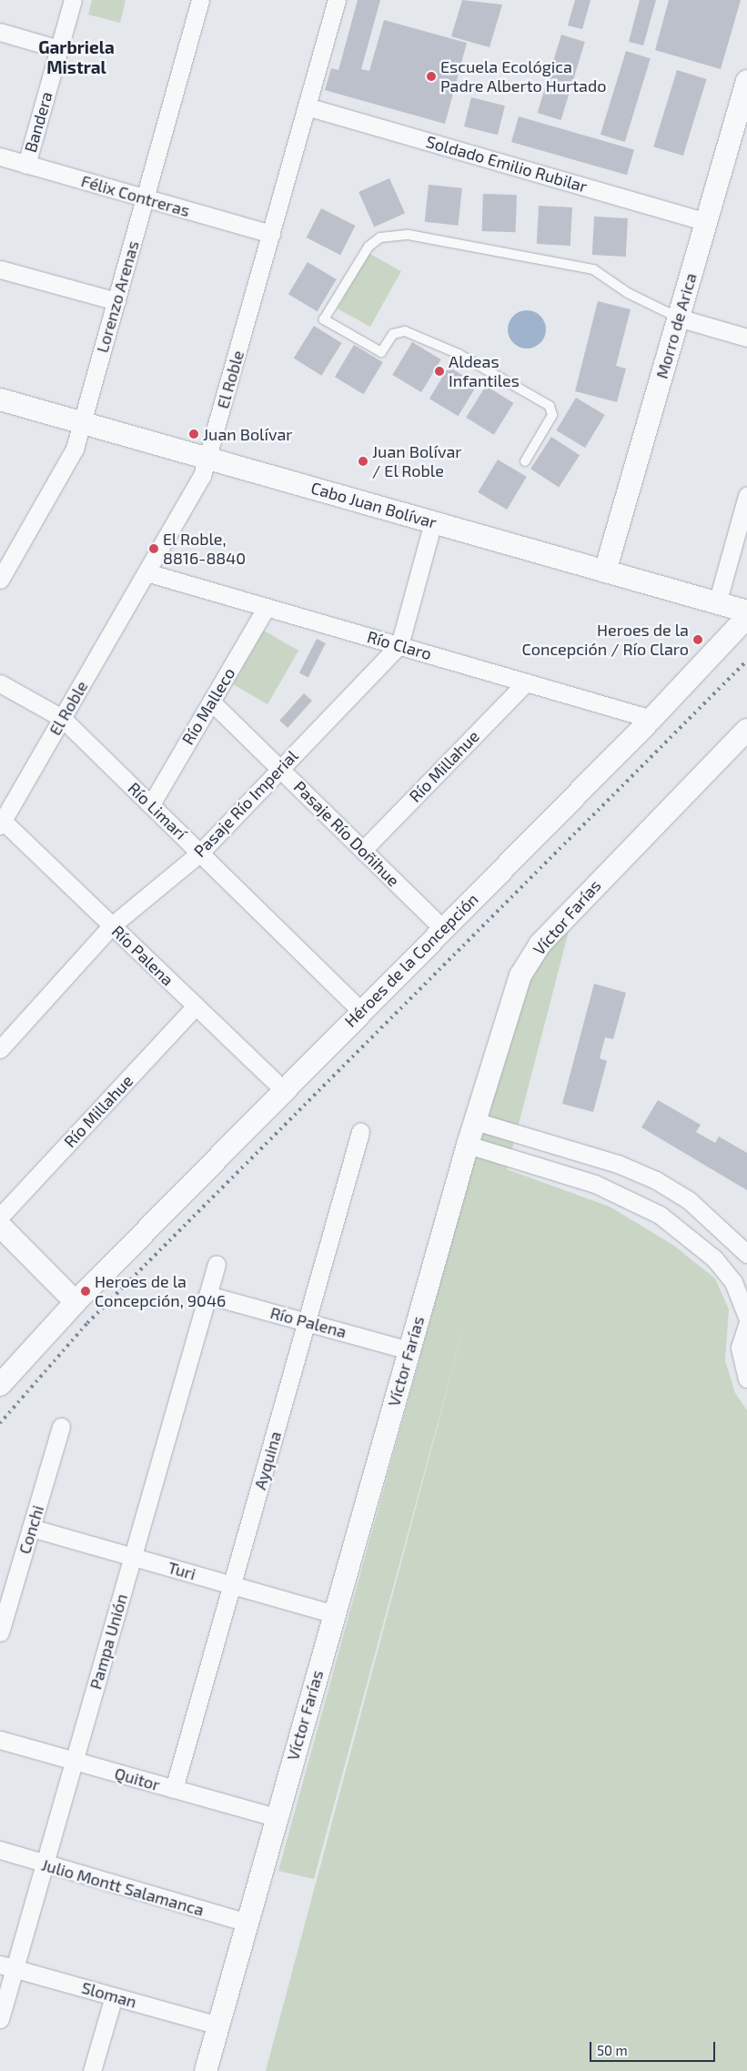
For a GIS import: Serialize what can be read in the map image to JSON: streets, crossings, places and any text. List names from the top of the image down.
{
  "streets": {
    "street": [
      "Bandera",
      "Soldado Emilio Rubilar",
      "Félix Contreras",
      "Lorenzo Arenas",
      "Morro de Arica",
      "El Roble",
      "Cabo Juan Bolívar",
      "Río Claro",
      "Río Malleco",
      "Río Millahue",
      "Pasaje Río Imperial",
      "Río Limarí",
      "Pasaje Río Doñihue",
      "Víctor Farías",
      "Río Palena",
      "Héroes de la Concepción",
      "Ayquina",
      "Conchi",
      "Turi",
      "Pampa Unión",
      "Quitor",
      "Julio Montt Salamanca",
      "Sloman"
    ]
  },
  "crossings": [
    ["Bandera", "Félix Contreras"],
    ["Soldado Emilio Rubilar", "Morro de Arica"],
    ["Soldado Emilio Rubilar", "El Roble"],
    ["Félix Contreras", "Lorenzo Arenas"],
    ["Félix Contreras", "El Roble"],
    ["Lorenzo Arenas", "Cabo Juan Bolívar"],
    ["Morro de Arica", "Cabo Juan Bolívar"],
    ["El Roble", "Cabo Juan Bolívar"],
    ["El Roble", "Río Claro"],
    ["El Roble", "Río Limarí"],
    ["El Roble", "Río Palena"],
    ["Cabo Juan Bolívar", "Pasaje Río Imperial"],
    ["Río Claro", "Río Malleco"],
    ["Río Claro", "Río Millahue"],
    ["Río Claro", "Pasaje Río Imperial"],
    ["Río Claro", "Héroes de la Concepción"],
    ["Río Malleco", "Río Limarí"],
    ["Río Malleco", "Pasaje Río Doñihue"],
    ["Río Millahue", "Pasaje Río Doñihue"],
    ["Río Millahue", "Río Palena"],
    ["Pasaje Río Imperial", "Río Limarí"],
    ["Pasaje Río Imperial", "Pasaje Río Doñihue"],
    ["Pasaje Río Imperial", "Río Palena"],
    ["Río Limarí", "Héroes de la Concepción"],
    ["Pasaje Río Doñihue", "Héroes de la Concepción"],
    ["Víctor Farías", "Río Palena"],
    ["Víctor Farías", "Turi"],
    ["Víctor Farías", "Quitor"],
    ["Víctor Farías", "Julio Montt Salamanca"],
    ["Víctor Farías", "Sloman"],
    ["Río Palena", "Héroes de la Concepción"],
    ["Río Palena", "Ayquina"],
    ["Río Palena", "Pampa Unión"],
    ["Ayquina", "Turi"],
    ["Ayquina", "Quitor"],
    ["Conchi", "Turi"],
    ["Turi", "Pampa Unión"],
    ["Pampa Unión", "Quitor"],
    ["Pampa Unión", "Julio Montt Salamanca"],
    ["Pampa Unión", "Sloman"]
  ],
  "districts": ["Garbriela Mistral"],
  "places": [
    "Escuela Ecológica Padre Alberto Hurtado",
    "Aldeas Infantiles",
    "Juan Bolívar",
    "Juan Bolívar / El Roble",
    "El Roble, 8816-8840",
    "Heroes de la Concepción / Río Claro",
    "Heroes de la Concepción, 9046"
  ],
  "scale_bar": "50 m"
}
